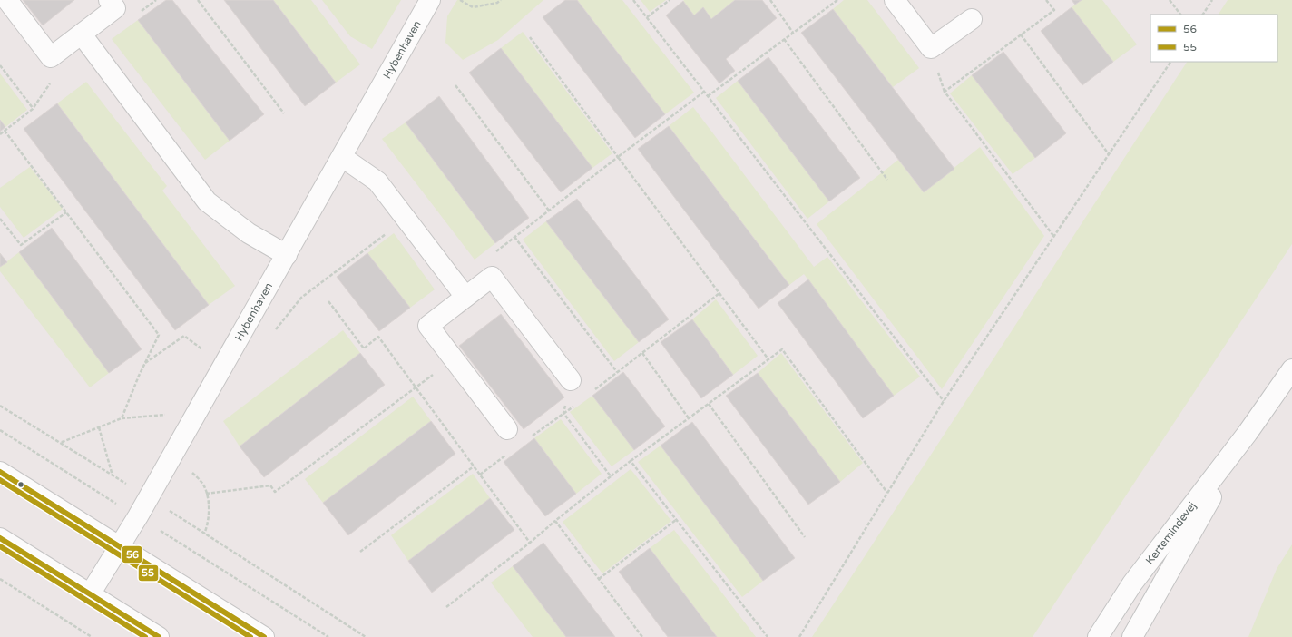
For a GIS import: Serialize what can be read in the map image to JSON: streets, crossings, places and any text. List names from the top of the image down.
{
  "streets": {
    "street": ["Hybenhaven", "Kertemindevej"]
  },
  "lines": ["transit line 56", "transit line 55"],
  "legend": ["56", "55"]
}
